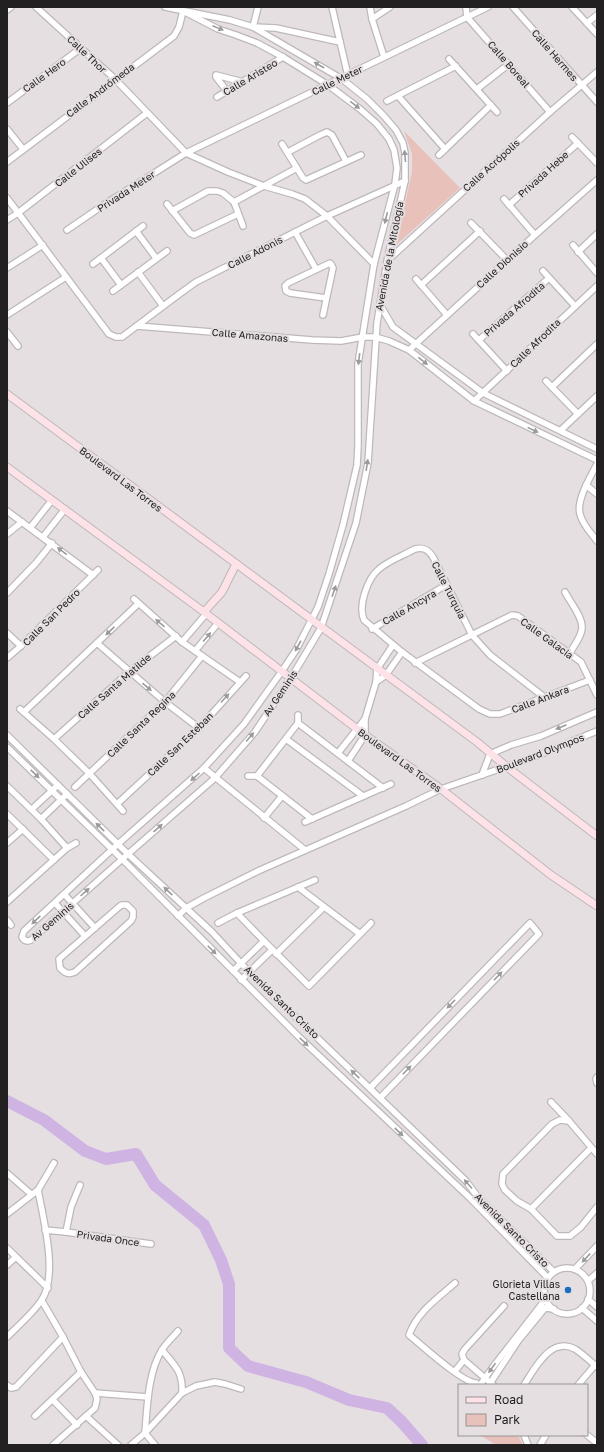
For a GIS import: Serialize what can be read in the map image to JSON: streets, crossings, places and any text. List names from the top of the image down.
{
  "streets": {
    "main road": ["Boulevard Las Torres"],
    "street": [
      "Calle Thor",
      "Calle Hermes",
      "Calle Boreal",
      "Calle Hero",
      "Calle Aristeo",
      "Calle Meter",
      "Calle Andrómeda",
      "Calle Acrópolis",
      "Calle Ulises",
      "Privada Hebe",
      "Privada Meter",
      "Calle Adonis",
      "Avenida de la Mitología",
      "Calle Dionisio",
      "Privada Afrodita",
      "Calle Amazonas",
      "Calle Afrodita",
      "Calle Turquia",
      "Calle Ancyra",
      "Calle San Pedro",
      "Calle Galacia",
      "Calle Santa Matilde",
      "Av Geminis",
      "Calle Ankara",
      "Calle Santa Regina",
      "Calle San Esteban",
      "Boulevard Olympos",
      "Avenida Santo Cristo",
      "Privada Once"
    ]
  },
  "crossings": [
    ["Calle Thor", "Calle Hero"],
    ["Calle Thor", "Calle Meter"],
    ["Calle Thor", "Calle Andrómeda"],
    ["Calle Thor", "Calle Ulises"],
    ["Calle Thor", "Privada Meter"],
    ["Calle Thor", "Avenida de la Mitología"],
    ["Calle Hermes", "Calle Acrópolis"],
    ["Calle Boreal", "Calle Meter"],
    ["Calle Boreal", "Calle Acrópolis"],
    ["Calle Aristeo", "Avenida de la Mitología"],
    ["Calle Meter", "Privada Meter"],
    ["Calle Meter", "Avenida de la Mitología"],
    ["Calle Andrómeda", "Avenida de la Mitología"],
    ["Calle Acrópolis", "Avenida de la Mitología"],
    ["Privada Hebe", "Calle Dionisio"],
    ["Privada Meter", "Avenida de la Mitología"],
    ["Calle Adonis", "Avenida de la Mitología"],
    ["Calle Adonis", "Calle Amazonas"],
    ["Avenida de la Mitología", "Calle Amazonas"],
    ["Avenida de la Mitología", "Boulevard Las Torres"],
    ["Avenida de la Mitología", "Av Geminis"],
    ["Calle Dionisio", "Calle Amazonas"],
    ["Privada Afrodita", "Calle Afrodita"],
    ["Calle Amazonas", "Calle Afrodita"],
    ["Boulevard Las Torres", "Av Geminis"],
    ["Boulevard Las Torres", "Boulevard Olympos"],
    ["Calle Turquia", "Calle Ancyra"],
    ["Calle Turquia", "Calle Galacia"],
    ["Calle Turquia", "Calle Ankara"],
    ["Calle Galacia", "Calle Ankara"],
    ["Av Geminis", "Avenida Santo Cristo"],
    ["Boulevard Olympos", "Avenida Santo Cristo"]
  ],
  "places": ["Glorieta Villas Castellana"],
  "legend": ["Road", "Park"]
}
